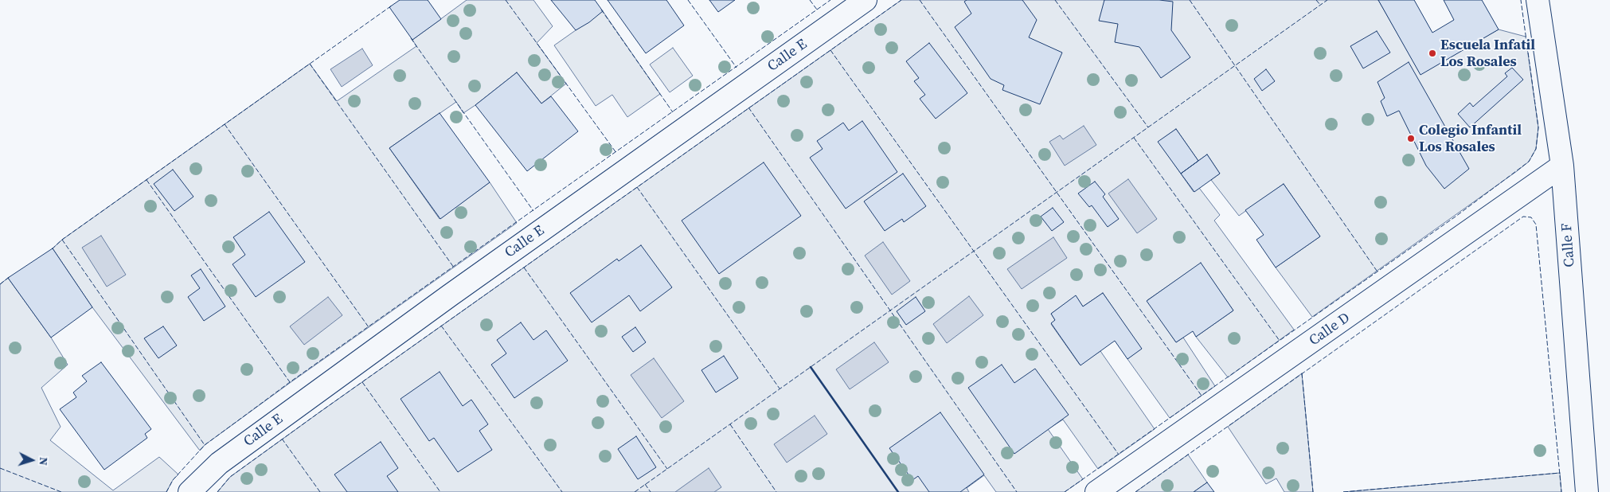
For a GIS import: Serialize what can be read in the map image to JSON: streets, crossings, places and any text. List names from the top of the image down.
{
  "streets": {
    "street": ["Calle E", "Calle F", "Calle D"]
  },
  "crossings": [
    ["Calle F", "Calle D"]
  ],
  "places": ["Escuela Infatil Los Rosales", "Colegio Infantil Los Rosales"],
  "north": "right"
}
